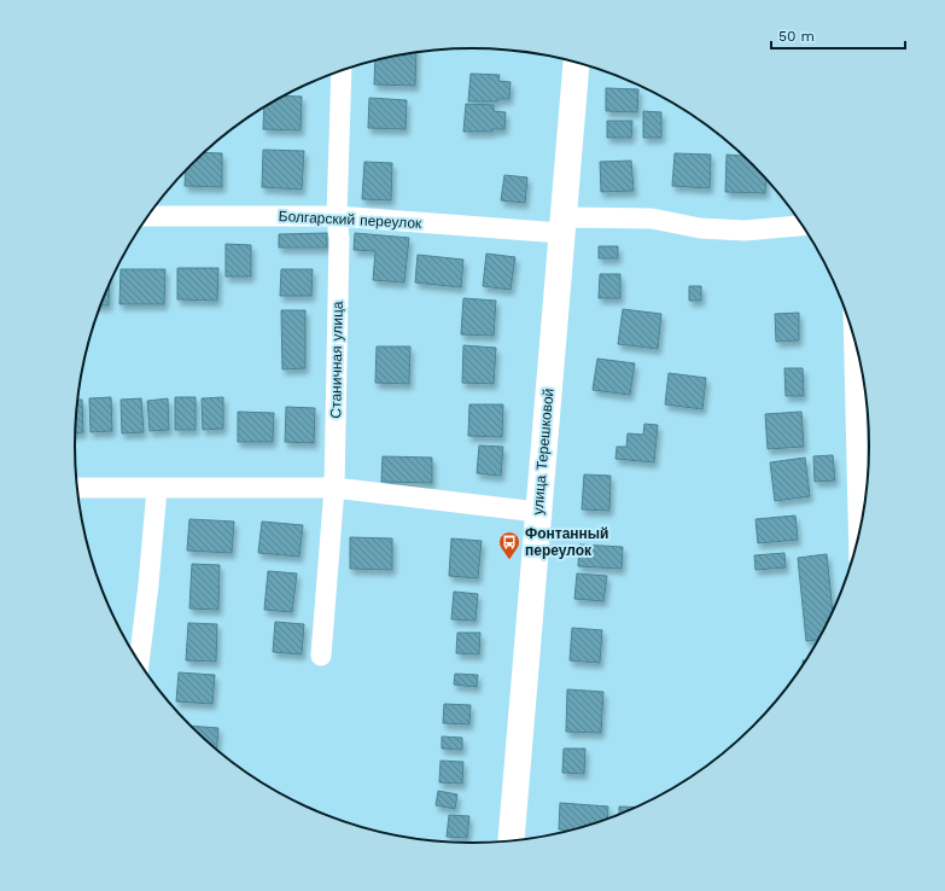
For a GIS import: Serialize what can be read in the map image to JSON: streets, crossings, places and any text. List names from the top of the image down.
{
  "streets": {
    "street": ["Болгарский переулок", "Станичная улица", "улица Терешковой"]
  },
  "crossings": [
    ["Болгарский переулок", "Станичная улица"],
    ["Болгарский переулок", "улица Терешковой"]
  ],
  "places": {
    "bus stop": ["Фонтанный переулок"]
  },
  "scale_bar": "50 m"
}
